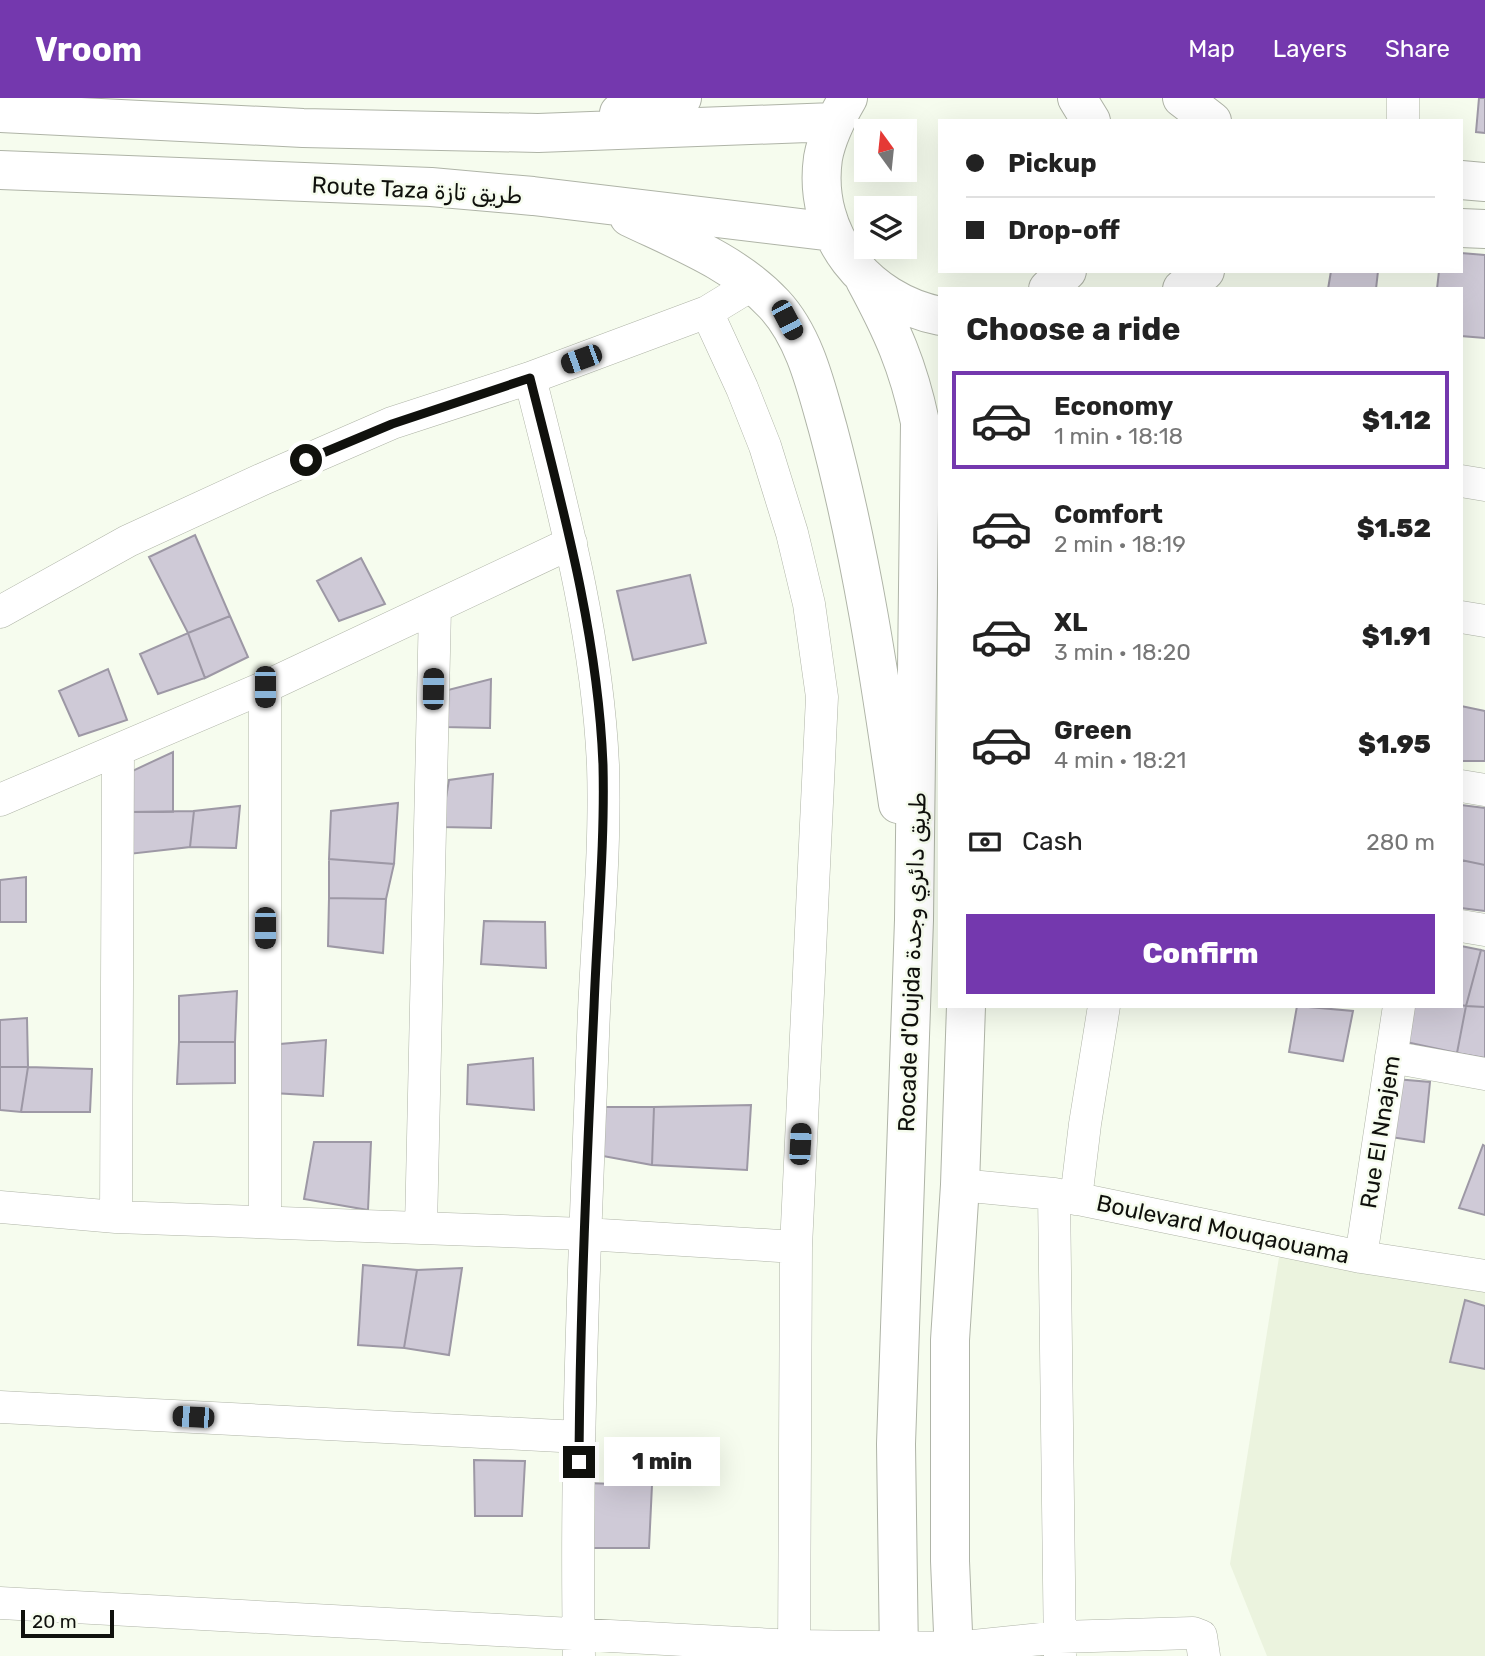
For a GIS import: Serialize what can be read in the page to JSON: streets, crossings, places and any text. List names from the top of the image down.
{
  "streets": {
    "main road": ["Route Taza طريق تازة", "Rocade d'Oujda طريق دائري وجدة"],
    "street": ["Rue El Nnajem", "Boulevard Mouqaouama"]
  },
  "crossings": [
    ["Rue El Nnajem", "Boulevard Mouqaouama"]
  ],
  "scale_bar": "20 m",
  "north": "top",
  "page": {
    "header": "Vroom",
    "nav": ["Map", "Layers", "Share"],
    "banner": ["Pickup", "Drop-off"],
    "heading": "Choose a ride",
    "list": [
      {
        "name": "Economy",
        "note": "1 min · 18:18",
        "value": "$1.12"
      },
      {
        "name": "Comfort",
        "note": "2 min · 18:19",
        "value": "$1.52"
      },
      {
        "name": "XL",
        "note": "3 min · 18:20",
        "value": "$1.91"
      },
      {
        "name": "Green",
        "note": "4 min · 18:21",
        "value": "$1.95"
      }
    ],
    "pay": ["Cash", "280 m"],
    "buttons": "Confirm",
    "bubble": "1 min",
    "scale": "20 m"
  }
}
